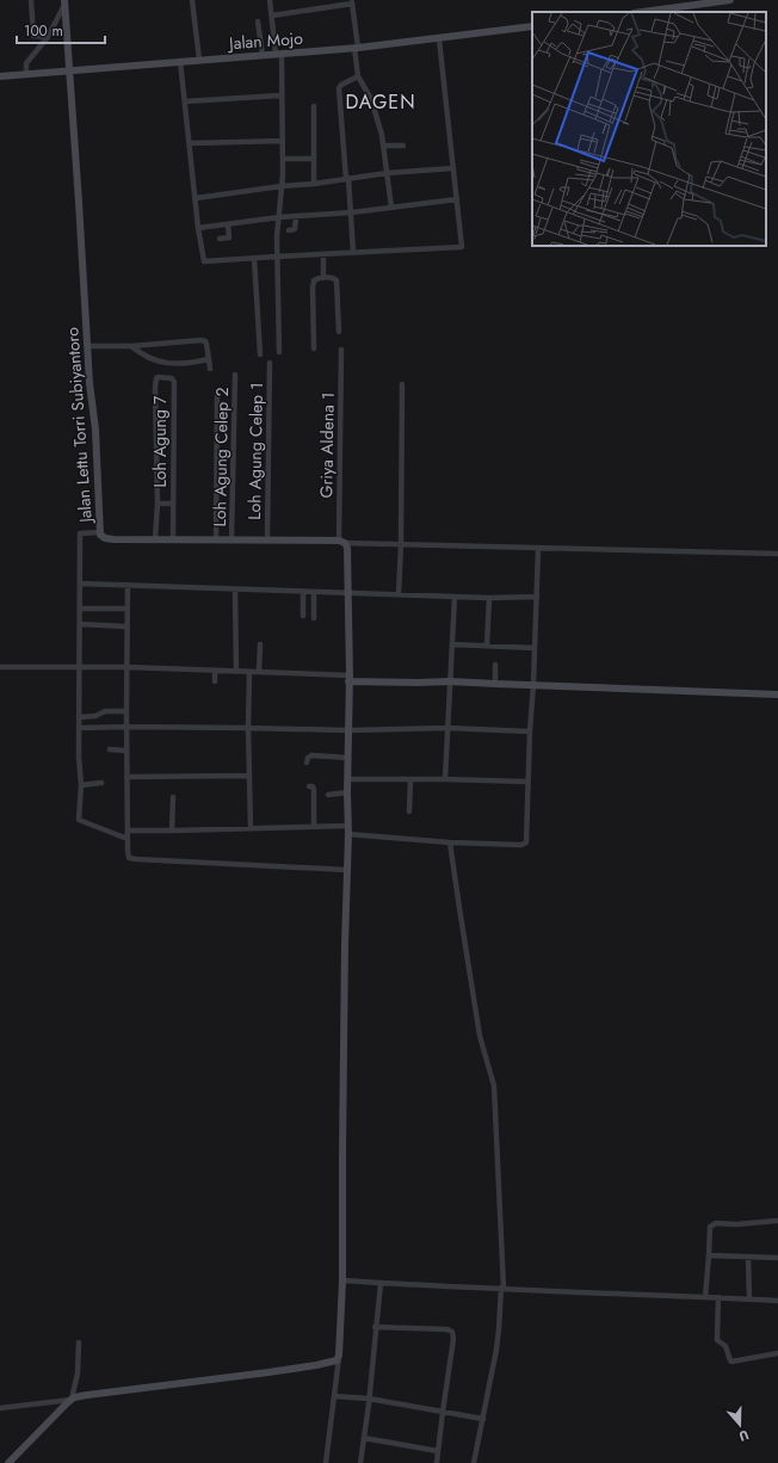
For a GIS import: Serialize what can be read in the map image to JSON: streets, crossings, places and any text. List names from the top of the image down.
{
  "streets": {
    "main road": ["Jalan Mojo", "Jalan Lettu Torri Subiyantoro"],
    "street": [
      "Loh Agung 7",
      "Griya Aldena 1",
      "Loh Agung Celep 1",
      "Loh Agung Celep 2"
    ]
  },
  "crossings": [
    ["Jalan Mojo", "Jalan Lettu Torri Subiyantoro"],
    ["Jalan Lettu Torri Subiyantoro", "Loh Agung 7"],
    ["Jalan Lettu Torri Subiyantoro", "Griya Aldena 1"],
    ["Jalan Lettu Torri Subiyantoro", "Loh Agung Celep 1"],
    ["Jalan Lettu Torri Subiyantoro", "Loh Agung Celep 2"]
  ],
  "districts": ["DAGEN"],
  "scale_bar": "100 m",
  "north": "bottom"
}
